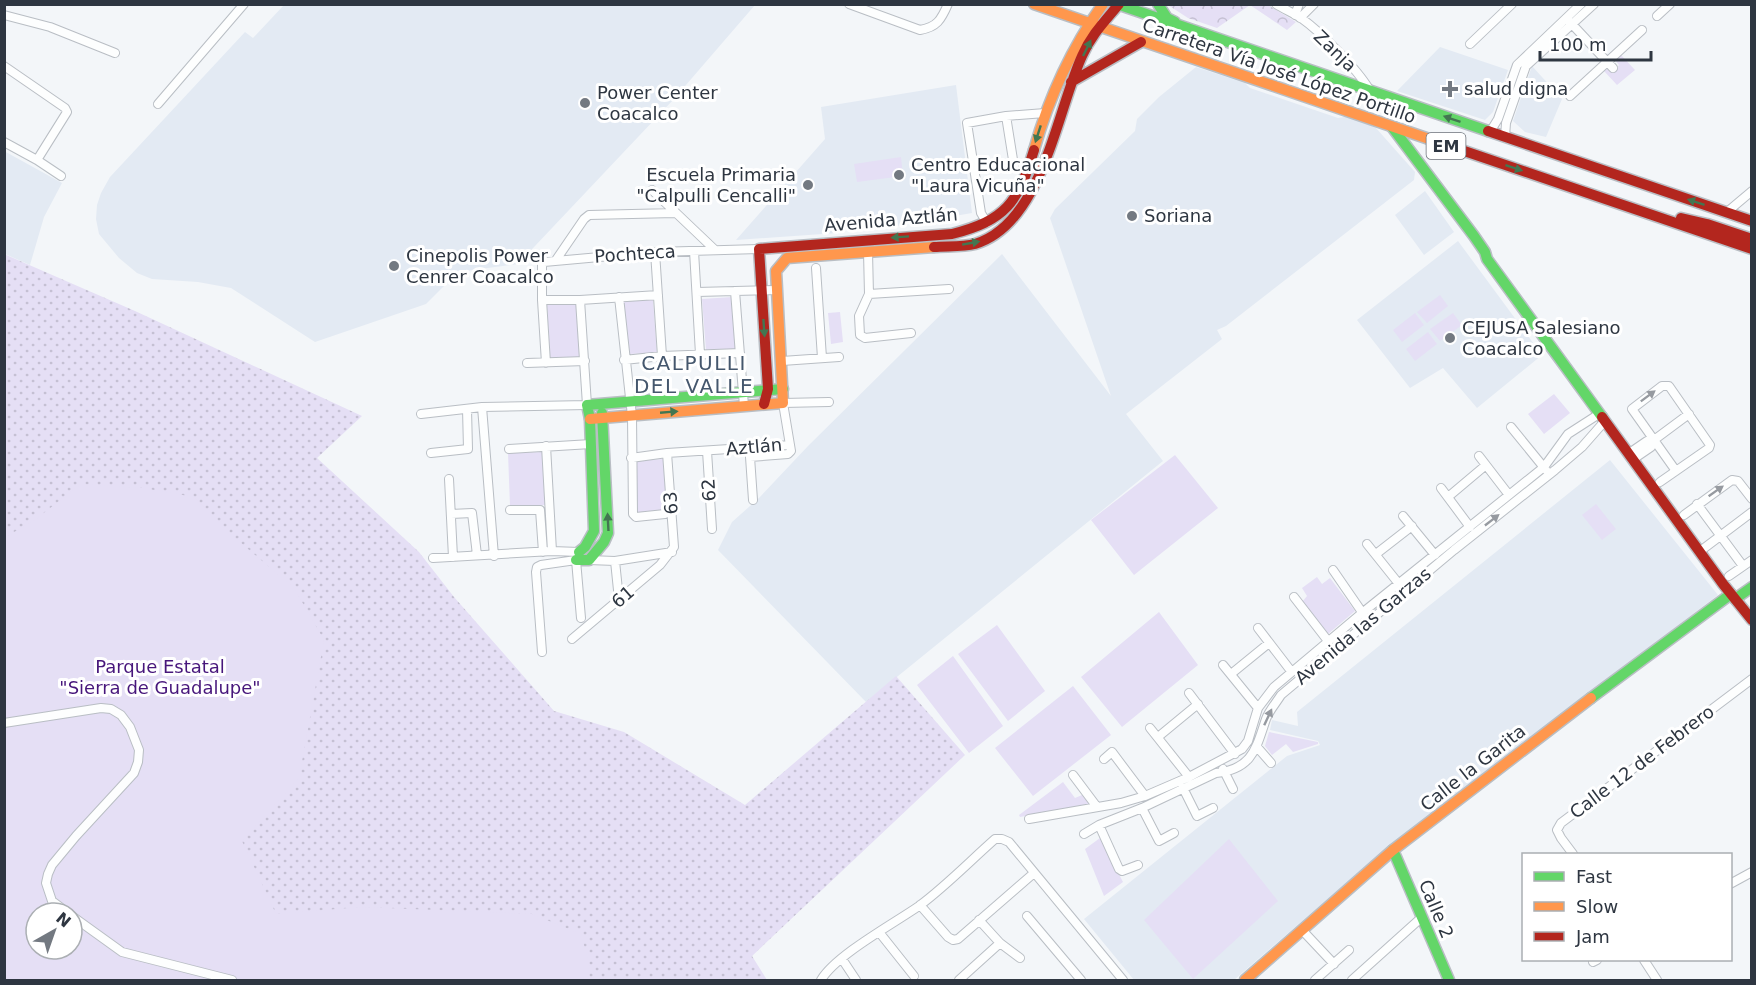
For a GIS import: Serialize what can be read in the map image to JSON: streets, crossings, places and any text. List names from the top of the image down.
{
  "streets": {
    "street": [
      "Zanja",
      "Carretera Vía José López Portillo",
      "EM",
      "Avenida Aztlán",
      "Pochteca",
      "Aztlán",
      "62",
      "63",
      "61",
      "Avenida las Garzas",
      "Calle 12 de Febrero",
      "Calle la Garita",
      "Calle 2"
    ]
  },
  "crossings": [
    ["Zanja", "Carretera Vía José López Portillo"],
    ["Carretera Vía José López Portillo", "Avenida Aztlán"],
    ["Avenida Aztlán", "Pochteca"],
    ["Avenida Aztlán", "Aztlán"],
    ["Aztlán", "62"],
    ["Aztlán", "63"],
    ["63", "61"],
    ["Calle la Garita", "Calle 2"]
  ],
  "districts": ["CALPULLI DEL VALLE"],
  "parks": ["Parque Estatal \"Sierra de Guadalupe\""],
  "places": {
    "health": ["salud digna"],
    "other": [
      "Power Center Coacalco",
      "Centro Educacional \"Laura Vicuña\"",
      "Escuela Primaria \"Calpulli Cencalli\"",
      "Soriana",
      "Cinepolis Power Cenrer Coacalco",
      "CEJUSA Salesiano Coacalco"
    ]
  },
  "legend": ["Fast", "Slow", "Jam"],
  "scale_bar": "100 m",
  "north": "top right"
}
